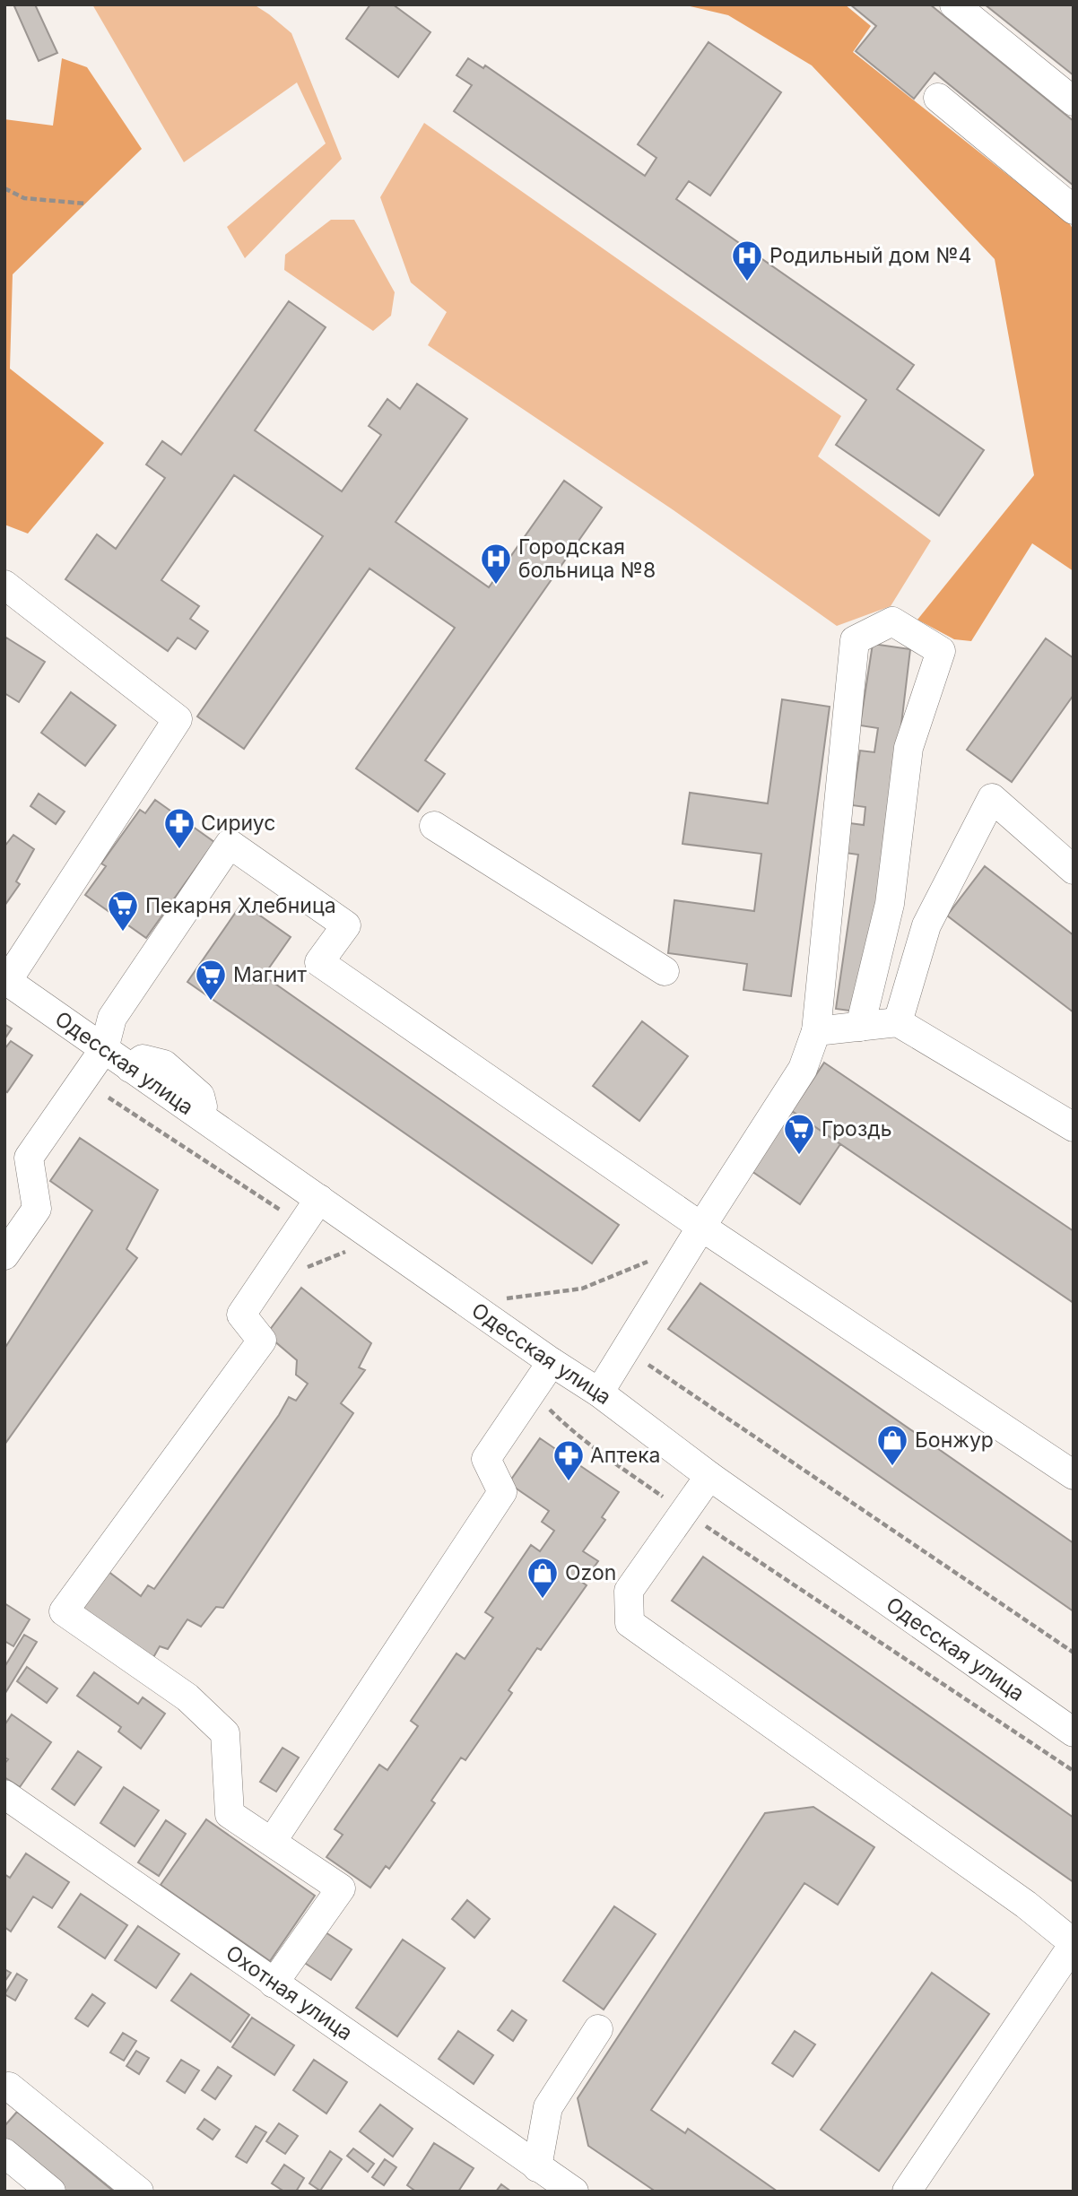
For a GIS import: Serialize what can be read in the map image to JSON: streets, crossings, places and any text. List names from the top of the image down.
{
  "streets": {
    "street": ["Одесская улица", "Охотная улица"]
  },
  "places": {
    "hospital": ["Родильный дом №4", "Городская больница №8"],
    "pharmacy": ["Сириус", "Аптека"],
    "supermarket": ["Пекарня Хлебница", "Магнит", "Гроздь"],
    "shop": ["Бонжур", "Ozon"]
  }
}
